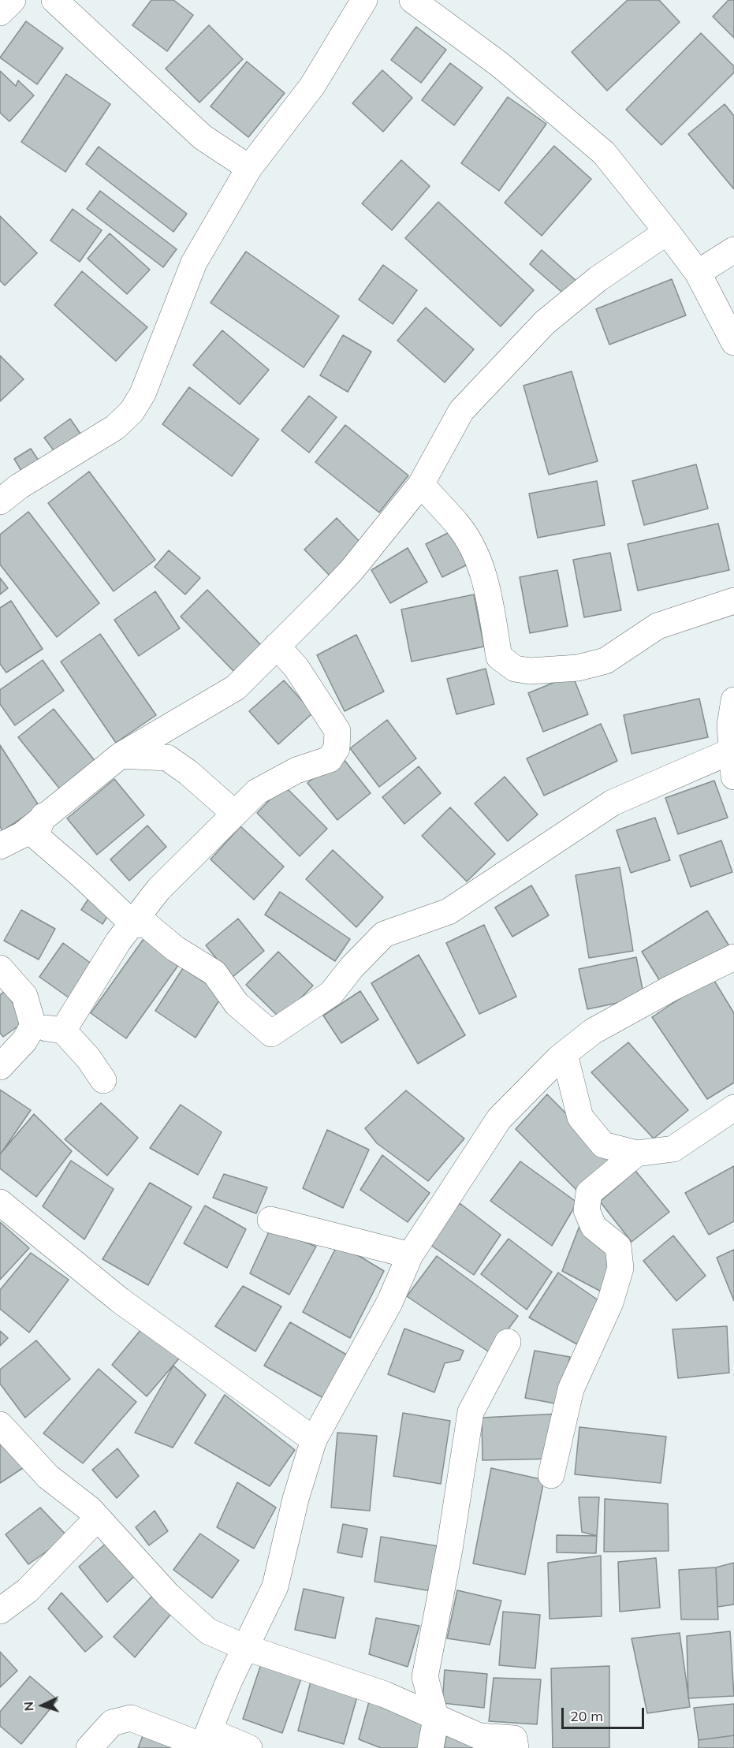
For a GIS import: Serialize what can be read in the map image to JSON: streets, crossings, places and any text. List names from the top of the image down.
{
  "scale_bar": "20 m",
  "north": "left"
}
